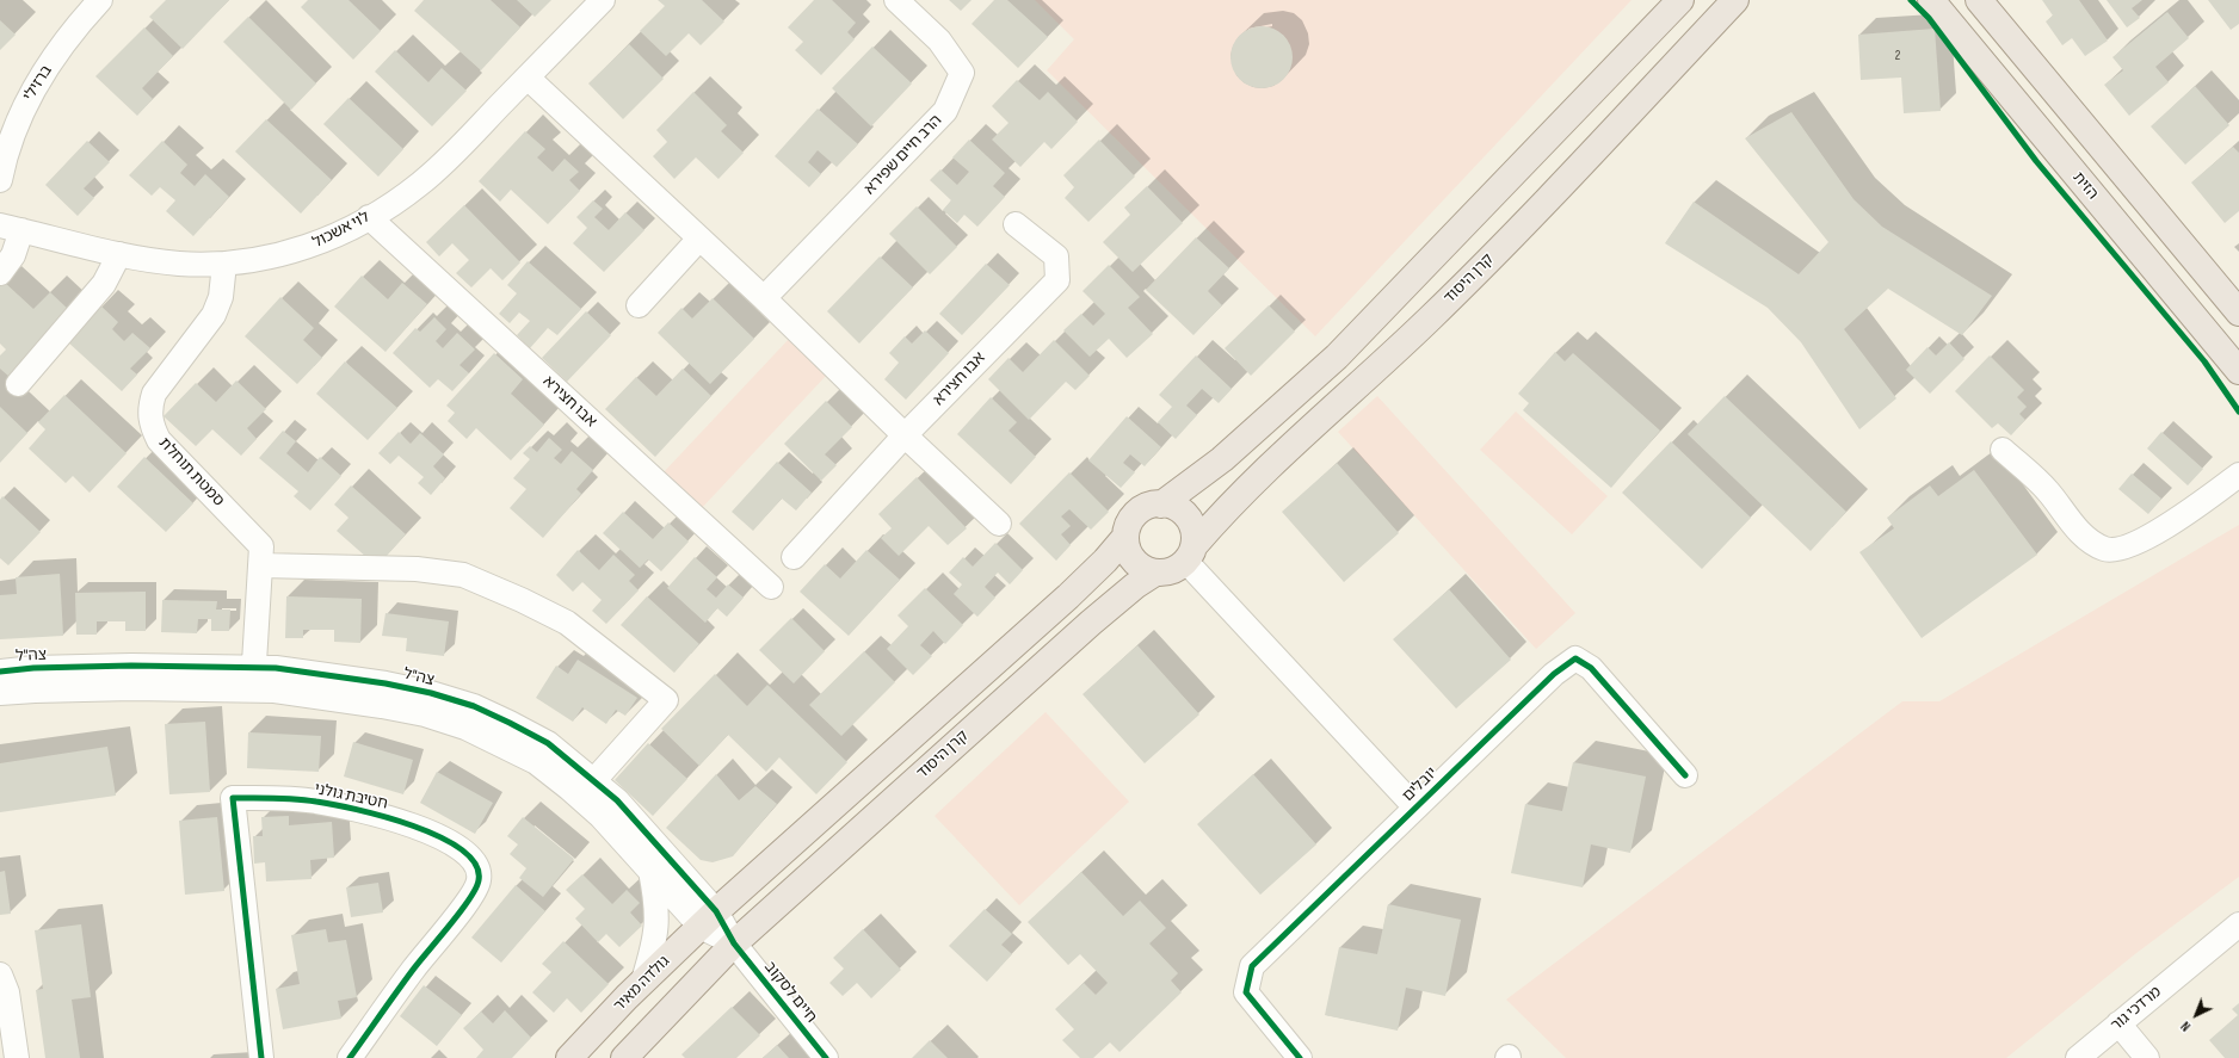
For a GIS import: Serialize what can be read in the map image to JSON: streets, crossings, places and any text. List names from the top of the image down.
{
  "streets": {
    "main road": ["הזית", "קרן היסוד", "גולדה מאיר"],
    "street": [
      "ברזילי",
      "הרב חיים שפירא",
      "לוי אשכול",
      "אבו חצירא",
      "סמטת תוחלת",
      "צה\"ל",
      "יובלים",
      "חטיבת גולני",
      "חיים לסקוב",
      "מרדכי גור"
    ]
  },
  "crossings": [
    ["לוי אשכול", "אבו חצירא"],
    ["לוי אשכול", "סמטת תוחלת"],
    ["קרן היסוד", "צה\"ל"],
    ["קרן היסוד", "יובלים"],
    ["קרן היסוד", "חיים לסקוב"],
    ["סמטת תוחלת", "צה\"ל"],
    ["צה\"ל", "גולדה מאיר"],
    ["צה\"ל", "חיים לסקוב"]
  ],
  "house_numbers": ["2"],
  "north": "bottom left"
}
